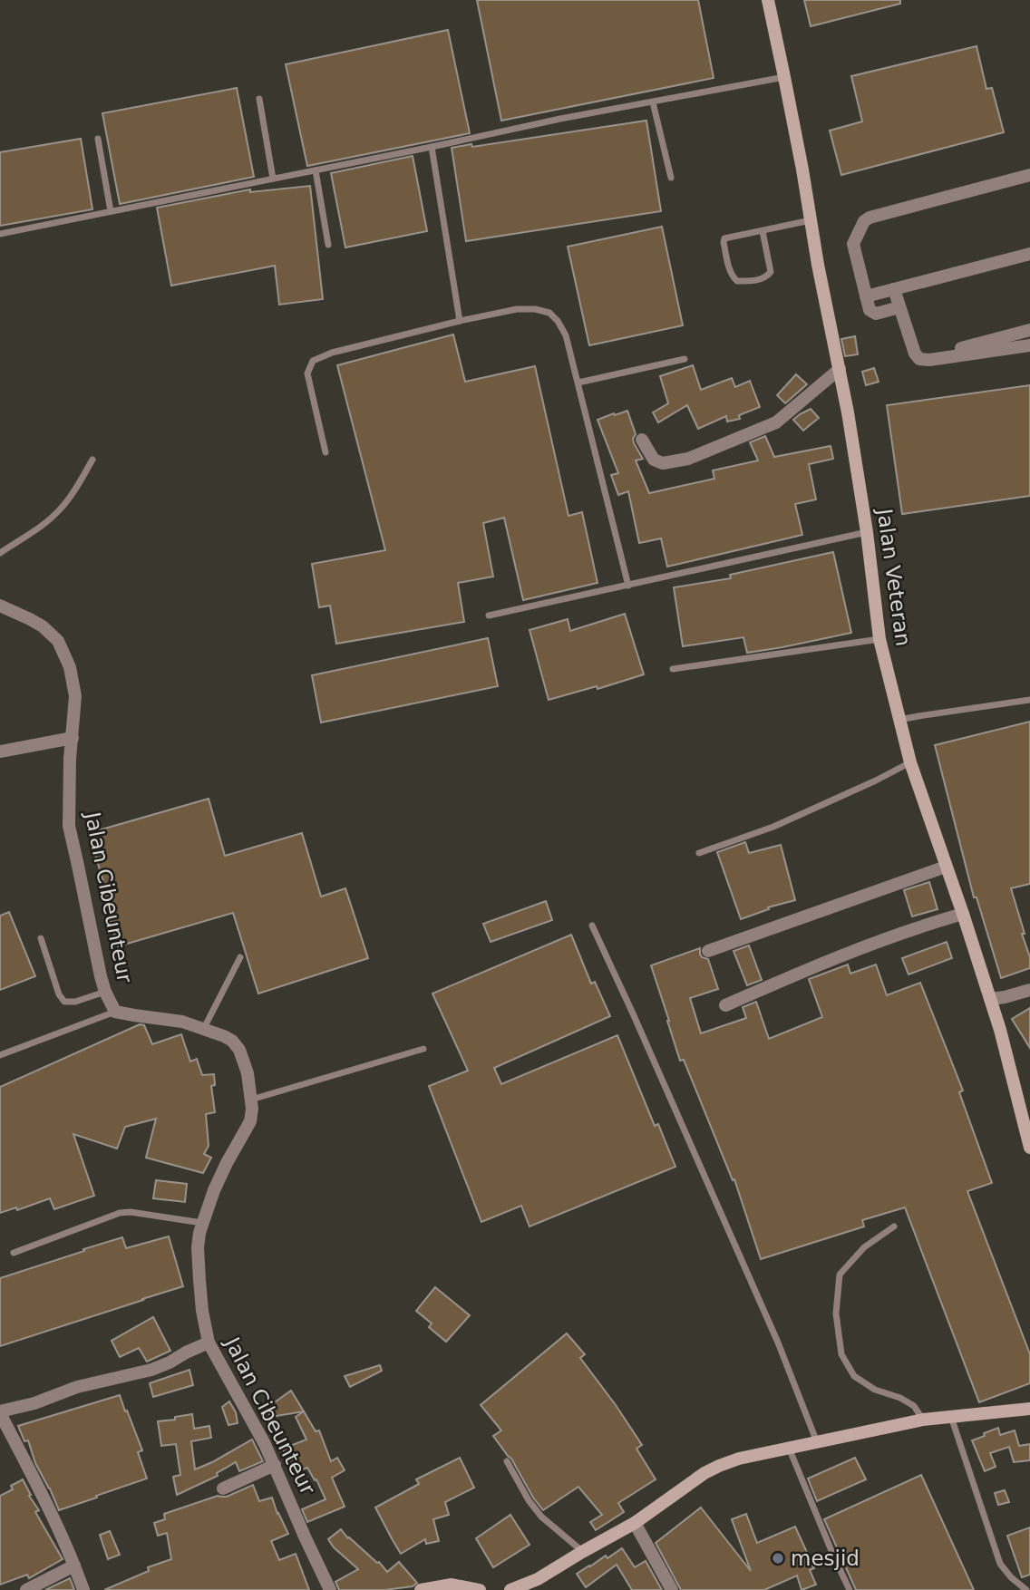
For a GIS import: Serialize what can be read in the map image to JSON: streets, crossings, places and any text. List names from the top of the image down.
{
  "streets": {
    "main road": ["Jalan Veteran"],
    "street": ["Jalan Cibeunteur"]
  },
  "places": ["mesjid"]
}
